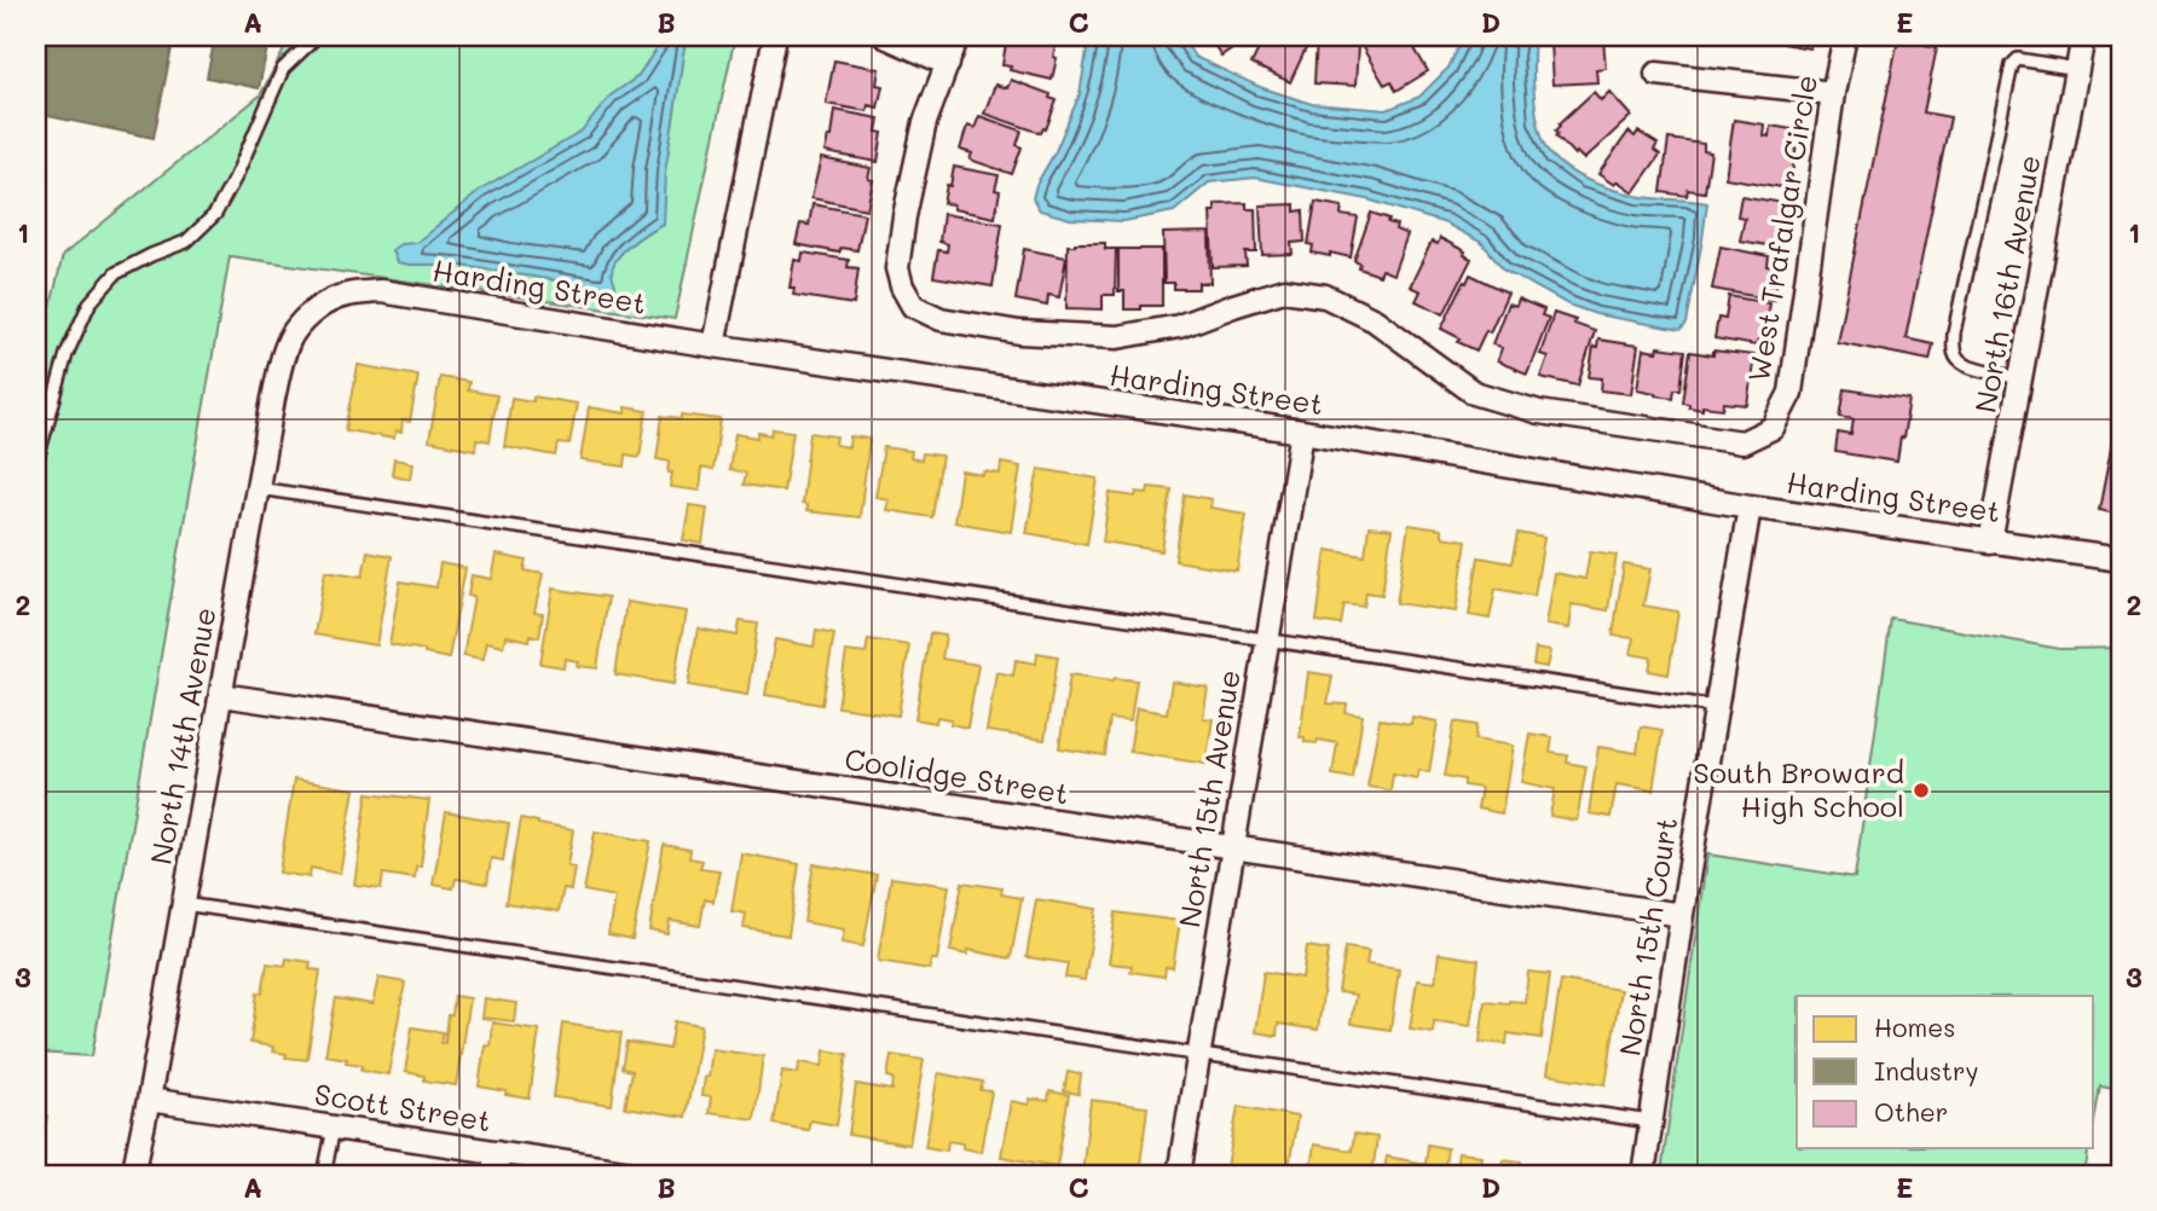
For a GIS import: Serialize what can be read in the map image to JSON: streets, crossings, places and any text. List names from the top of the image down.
{
  "streets": {
    "street": [
      "West Trafalgar Circle",
      "North 16th Avenue",
      "Harding Street",
      "North 14th Avenue",
      "Coolidge Street",
      "North 15th Avenue",
      "North 15th Court",
      "Scott Street"
    ]
  },
  "crossings": [
    ["North 16th Avenue", "Harding Street"],
    ["Harding Street", "North 14th Avenue"],
    ["Harding Street", "North 15th Avenue"],
    ["Harding Street", "North 15th Court"],
    ["North 14th Avenue", "Coolidge Street"],
    ["North 14th Avenue", "Scott Street"],
    ["Coolidge Street", "North 15th Avenue"],
    ["Coolidge Street", "North 15th Court"]
  ],
  "places": ["South Broward High School"],
  "legend": ["Homes", "Industry", "Other"],
  "grid": {
    "columns": [
      "A",
      "B",
      "C",
      "D",
      "E"
    ],
    "rows": ["1", "2", "3"]
  }
}
